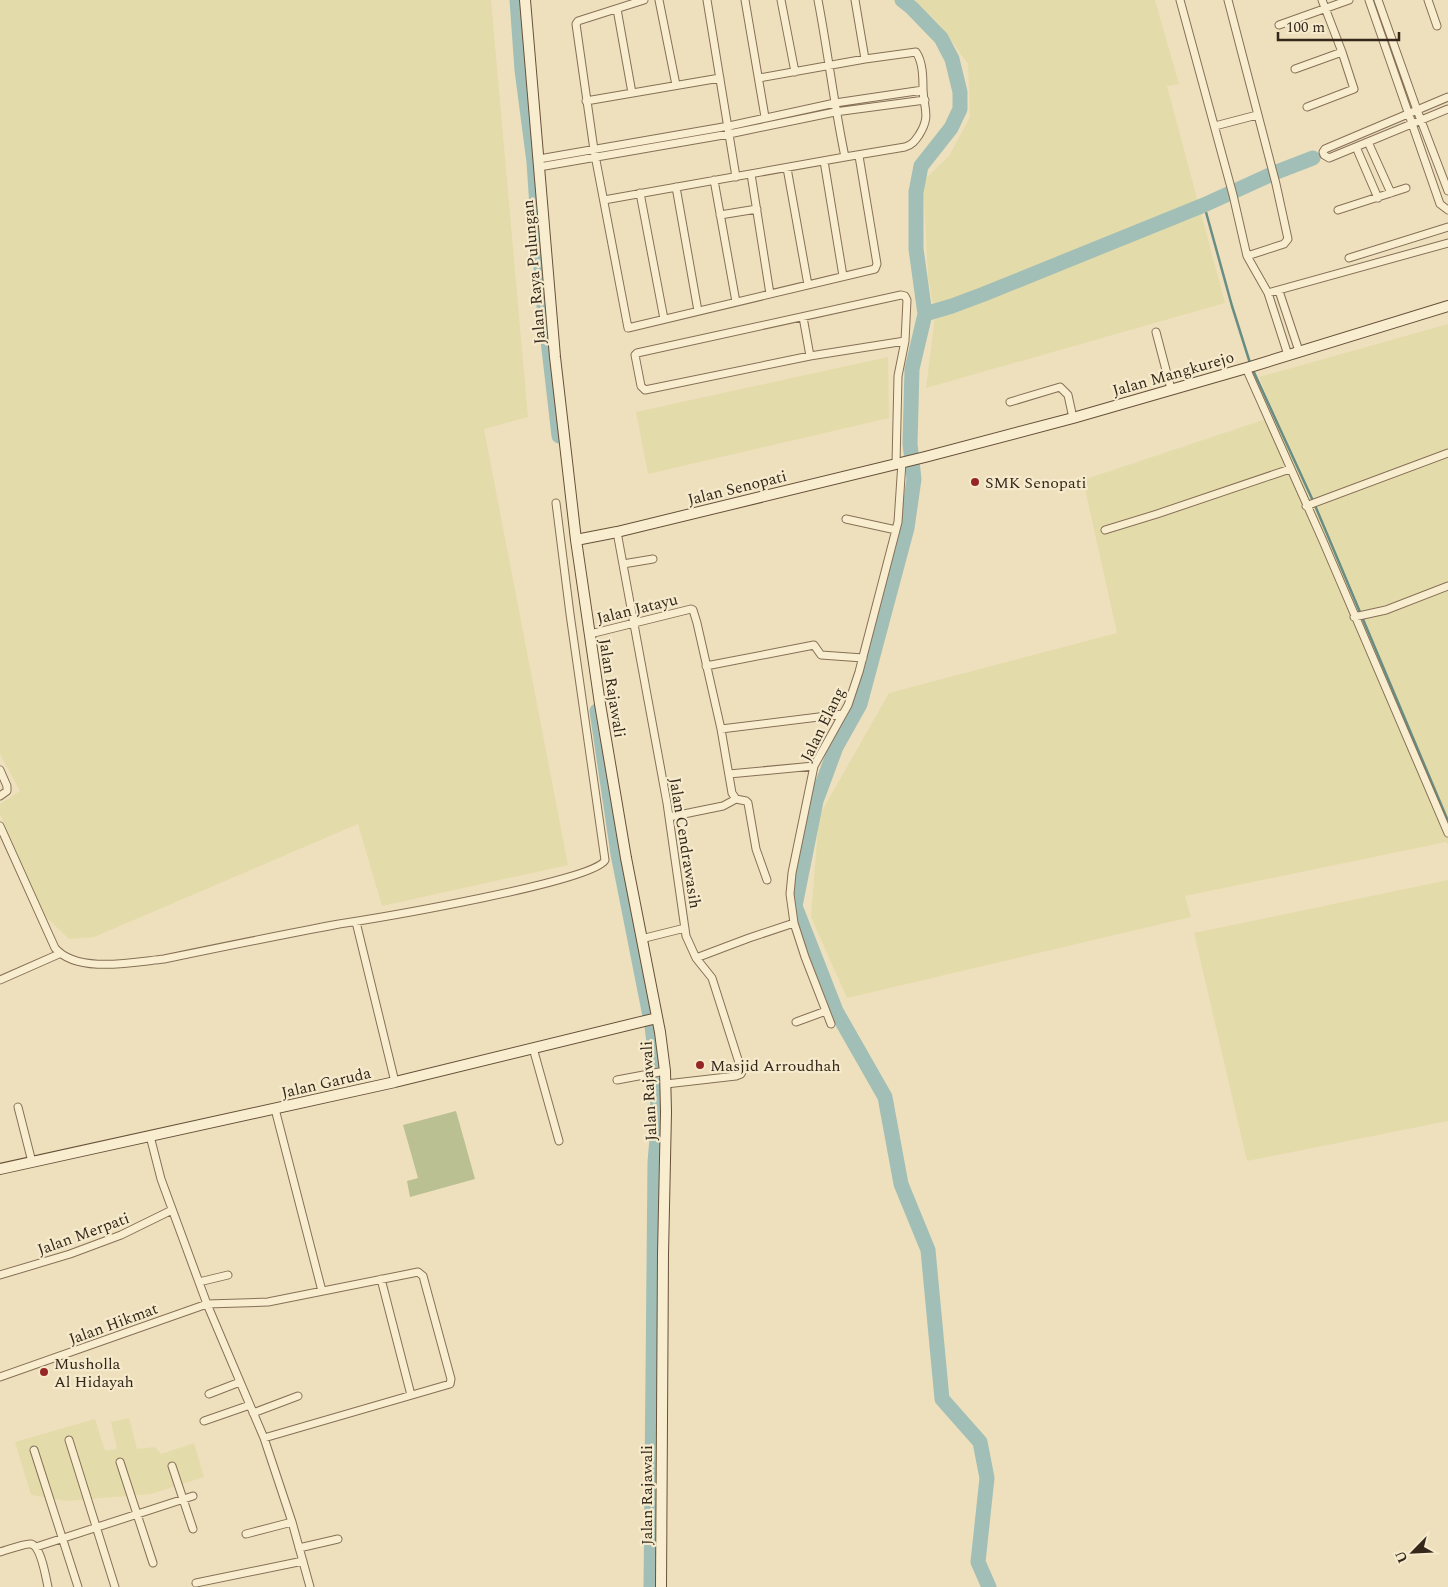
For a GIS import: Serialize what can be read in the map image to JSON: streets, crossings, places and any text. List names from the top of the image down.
{
  "streets": {
    "street": [
      "Jalan Raya Pulungan",
      "Jalan Mangkurejo",
      "Jalan Senopati",
      "Jalan Jatayu",
      "Jalan Rajawali",
      "Jalan Elang",
      "Jalan Cendrawasih",
      "Jalan Garuda",
      "Jalan Merpati",
      "Jalan Hikmat"
    ]
  },
  "crossings": [
    ["Jalan Raya Pulungan", "Jalan Senopati"],
    ["Jalan Raya Pulungan", "Jalan Rajawali"],
    ["Jalan Mangkurejo", "Jalan Senopati"],
    ["Jalan Mangkurejo", "Jalan Elang"],
    ["Jalan Senopati", "Jalan Rajawali"],
    ["Jalan Senopati", "Jalan Elang"],
    ["Jalan Senopati", "Jalan Cendrawasih"],
    ["Jalan Jatayu", "Jalan Rajawali"],
    ["Jalan Jatayu", "Jalan Cendrawasih"],
    ["Jalan Rajawali", "Jalan Cendrawasih"],
    ["Jalan Rajawali", "Jalan Garuda"]
  ],
  "places": ["SMK Senopati", "Masjid Arroudhah", "Musholla Al Hidayah"],
  "scale_bar": "100 m",
  "north": "bottom left"
}
